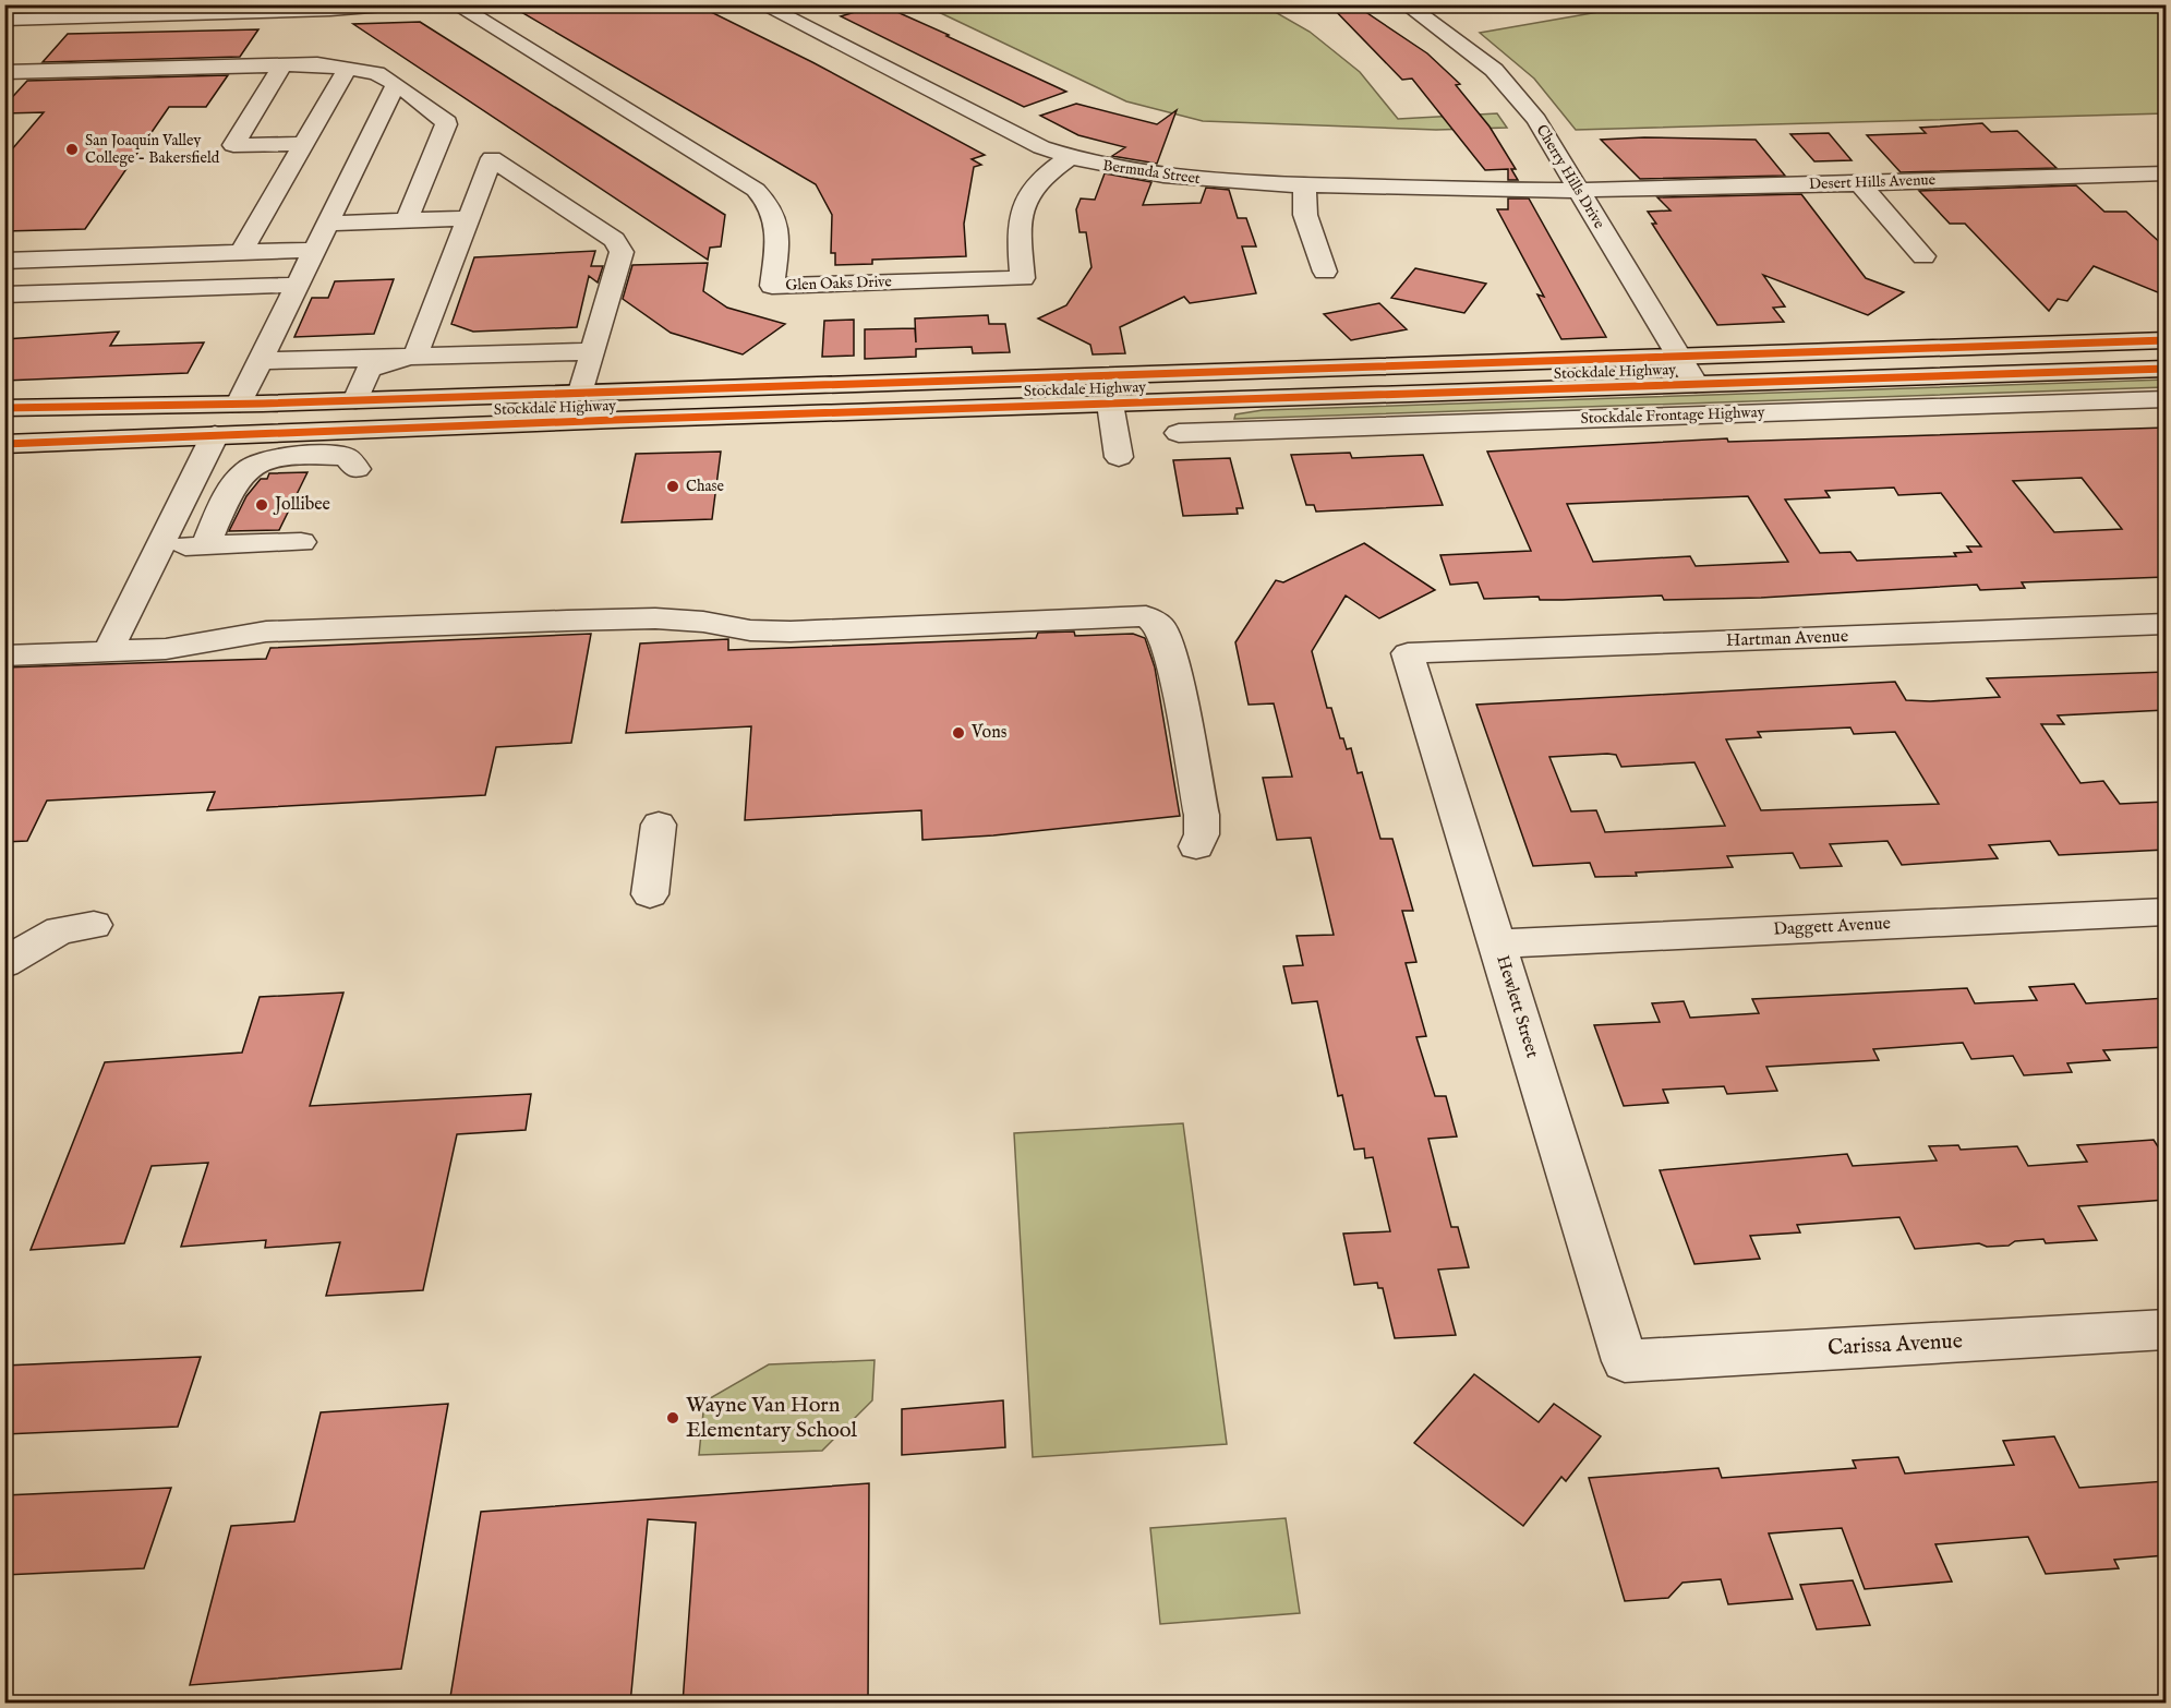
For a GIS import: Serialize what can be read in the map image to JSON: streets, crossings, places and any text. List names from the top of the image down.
{
  "streets": {
    "main road": ["Stockdale Highway"],
    "street": [
      "Bermuda Street",
      "Cherry Hills Drive",
      "Desert Hills Avenue",
      "Glen Oaks Drive",
      "Stockdale Frontage Highway",
      "Hartman Avenue",
      "Daggett Avenue",
      "Hewlett Street",
      "Carissa Avenue"
    ]
  },
  "crossings": [
    ["Bermuda Street", "Cherry Hills Drive"],
    ["Bermuda Street", "Desert Hills Avenue"],
    ["Bermuda Street", "Glen Oaks Drive"],
    ["Cherry Hills Drive", "Desert Hills Avenue"],
    ["Cherry Hills Drive", "Stockdale Highway"],
    ["Hartman Avenue", "Hewlett Street"],
    ["Daggett Avenue", "Hewlett Street"],
    ["Hewlett Street", "Carissa Avenue"]
  ],
  "places": [
    "San Joaquin Valley College - Bakersfield",
    "Chase",
    "Jollibee",
    "Vons",
    "Wayne Van Horn Elementary School"
  ]
}
